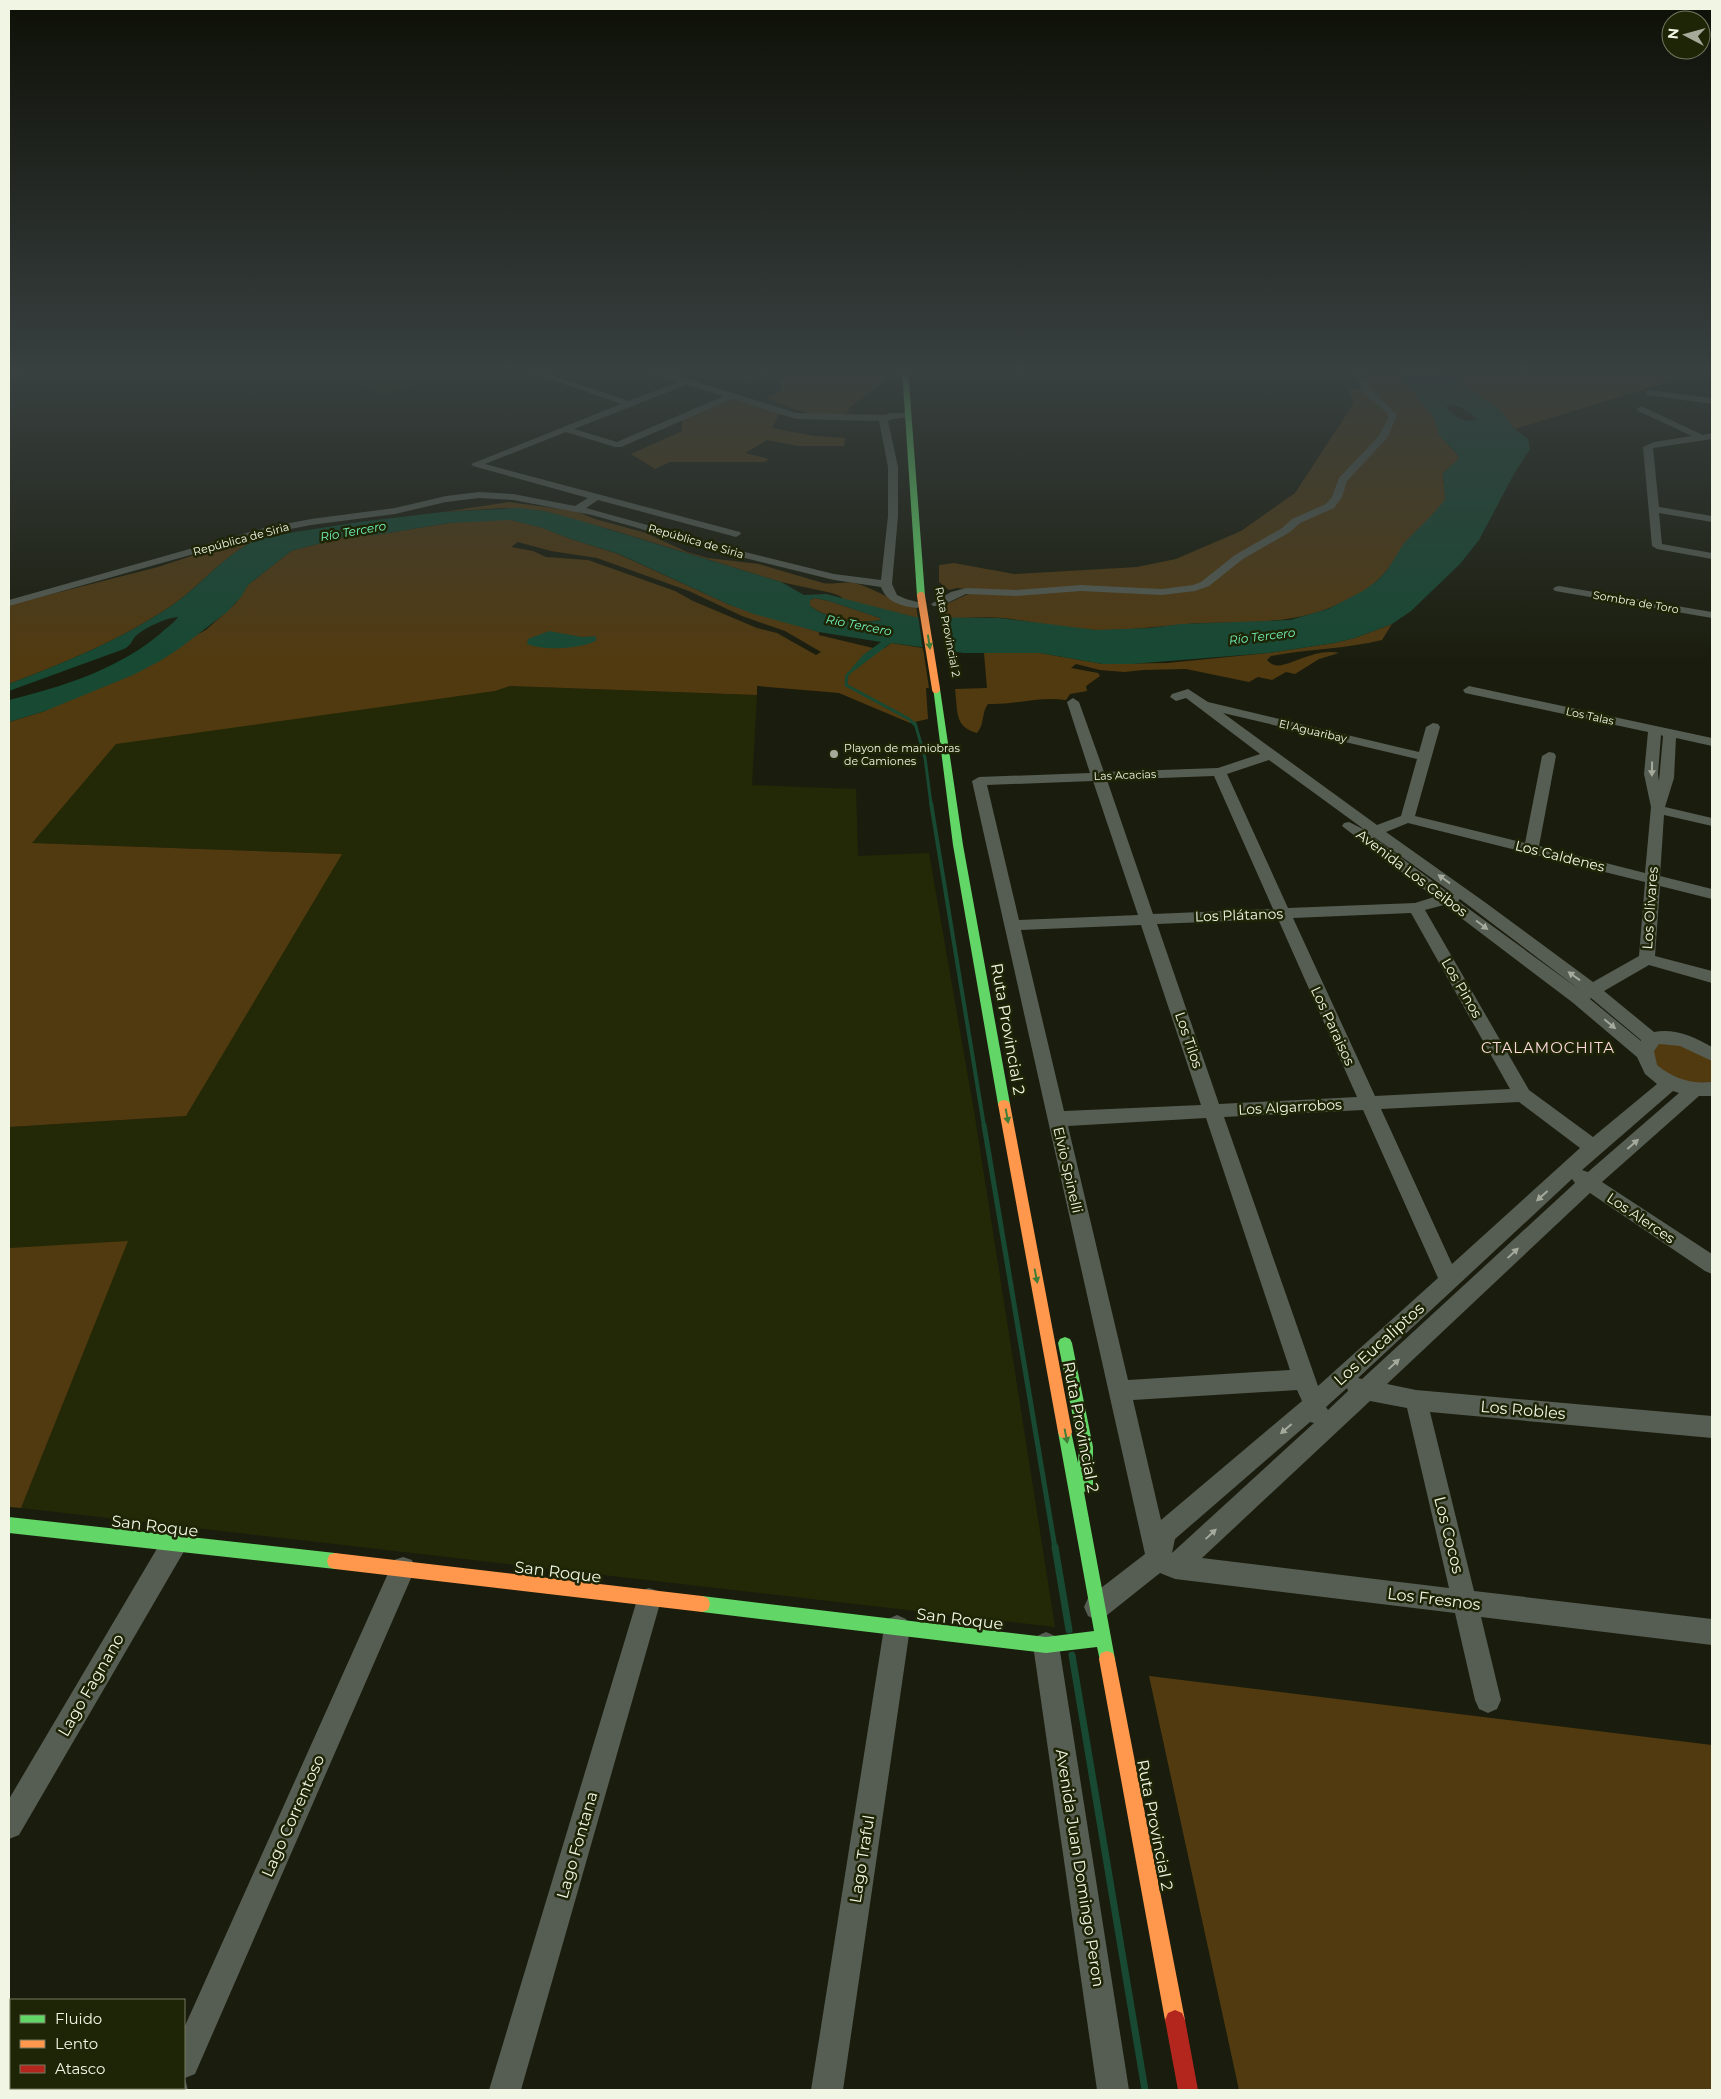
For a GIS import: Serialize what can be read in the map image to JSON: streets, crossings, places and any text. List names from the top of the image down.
{
  "streets": {
    "main road": ["Ruta Provincial 2", "San Roque"],
    "street": [
      "República de Siria",
      "Sombra de Toro",
      "Los Talas",
      "El Aguaribay",
      "Las Acacias",
      "Los Caldenes",
      "Avenida Los Ceibos",
      "Los Olivares",
      "Los Plátanos",
      "Los Pinos",
      "Los Paraisos",
      "Los Tilos",
      "Los Algarrobos",
      "Elvio Spinelli",
      "Los Alerces",
      "Los Eucaliptos",
      "Los Robles",
      "Los Cocos",
      "Los Fresnos",
      "Lago Fagnano",
      "Lago Correntoso",
      "Lago Fontana",
      "Lago Traful",
      "Avenida Juan Domingo Peron"
    ]
  },
  "crossings": [
    ["Ruta Provincial 2", "Los Eucaliptos"],
    ["Ruta Provincial 2", "San Roque"],
    ["El Aguaribay", "Avenida Los Ceibos"],
    ["Las Acacias", "Avenida Los Ceibos"],
    ["Las Acacias", "Los Paraisos"],
    ["Las Acacias", "Los Tilos"],
    ["Las Acacias", "Elvio Spinelli"],
    ["Los Caldenes", "Los Olivares"],
    ["Avenida Los Ceibos", "Los Olivares"],
    ["Avenida Los Ceibos", "Los Plátanos"],
    ["Los Plátanos", "Los Pinos"],
    ["Los Plátanos", "Los Paraisos"],
    ["Los Plátanos", "Los Tilos"],
    ["Los Plátanos", "Elvio Spinelli"],
    ["Los Pinos", "Los Algarrobos"],
    ["Los Pinos", "Los Eucaliptos"],
    ["Los Paraisos", "Los Algarrobos"],
    ["Los Paraisos", "Los Eucaliptos"],
    ["Los Tilos", "Los Algarrobos"],
    ["Los Algarrobos", "Elvio Spinelli"],
    ["Elvio Spinelli", "Los Eucaliptos"],
    ["Elvio Spinelli", "Los Fresnos"],
    ["Los Alerces", "Los Eucaliptos"],
    ["Los Eucaliptos", "Los Robles"],
    ["Los Eucaliptos", "Los Fresnos"],
    ["Los Robles", "Los Cocos"],
    ["San Roque", "Lago Fagnano"],
    ["San Roque", "Lago Correntoso"],
    ["San Roque", "Lago Fontana"],
    ["San Roque", "Lago Traful"],
    ["San Roque", "Avenida Juan Domingo Peron"],
    ["Los Cocos", "Los Fresnos"]
  ],
  "districts": ["CTALAMOCHITA"],
  "water": ["Río Tercero"],
  "places": ["Playon de maniobras de Camiones"],
  "legend": ["Fluido", "Lento", "Atasco"],
  "north": "left"
}
